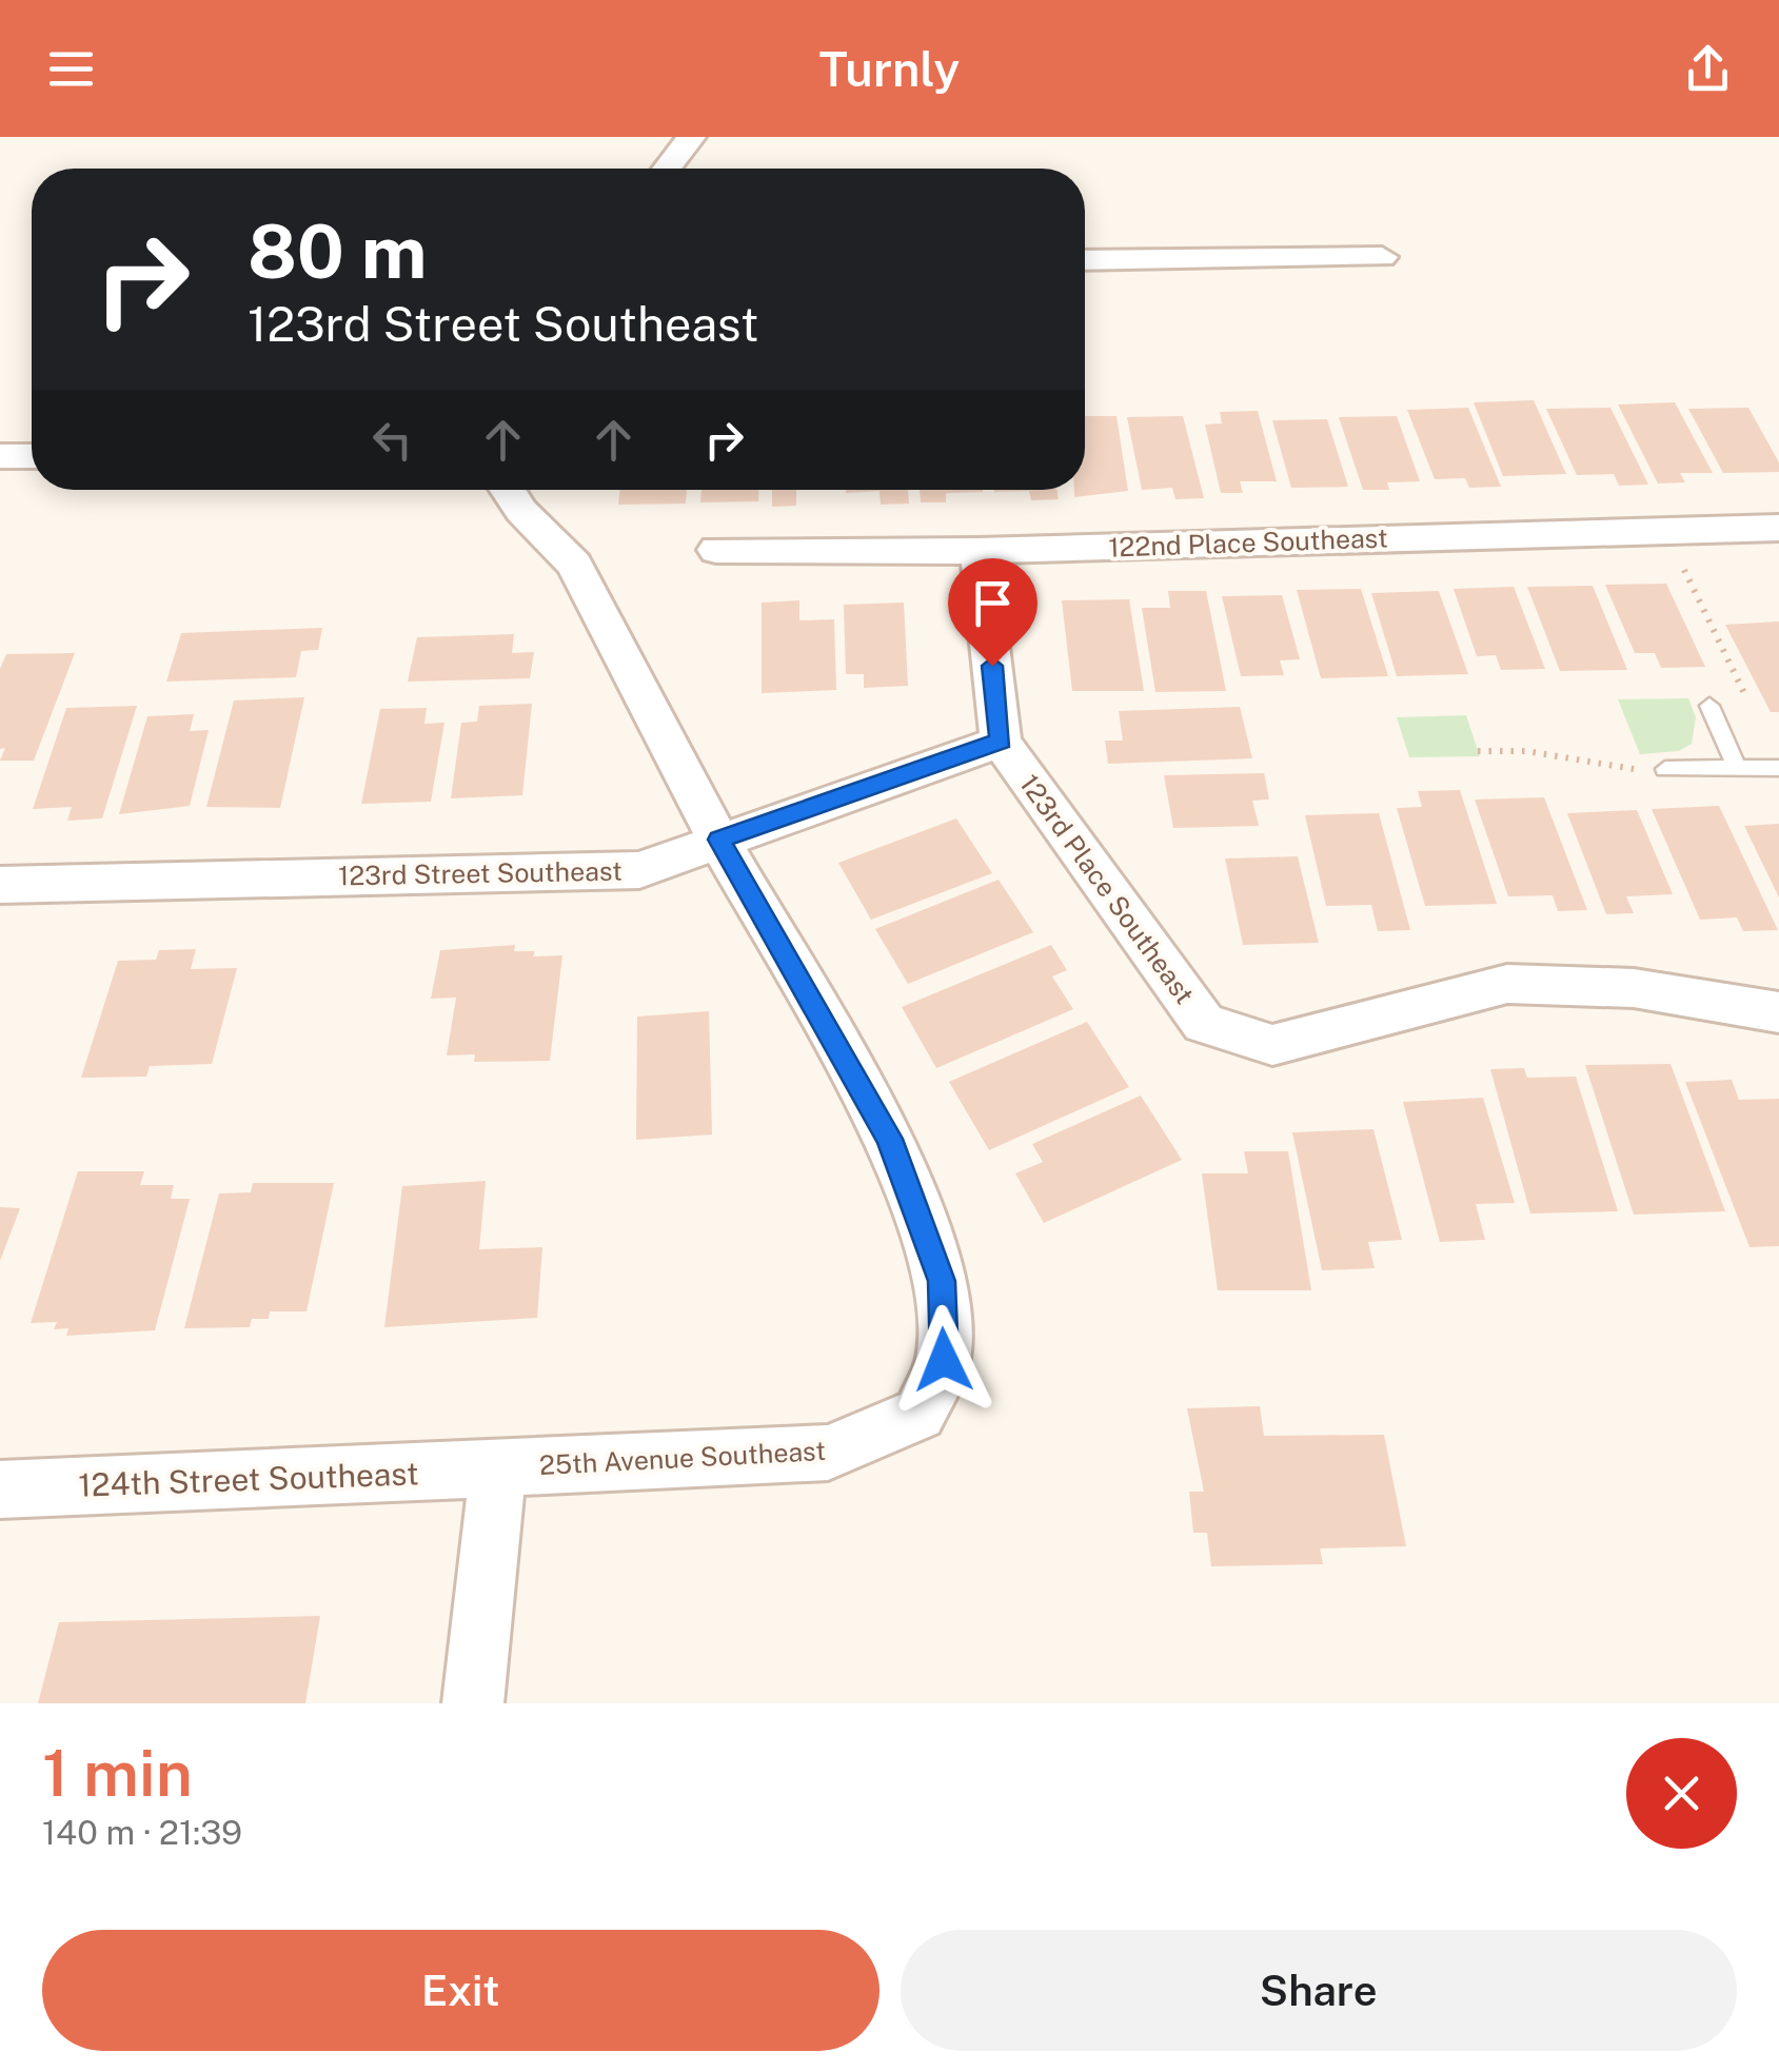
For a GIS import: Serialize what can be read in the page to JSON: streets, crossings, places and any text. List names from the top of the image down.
{
  "streets": {
    "street": [
      "122nd Place Southeast",
      "123rd Street Southeast",
      "123rd Place Southeast",
      "25th Avenue Southeast",
      "124th Street Southeast"
    ]
  },
  "crossings": [
    ["122nd Place Southeast", "123rd Place Southeast"],
    ["123rd Street Southeast", "123rd Place Southeast"],
    ["123rd Street Southeast", "25th Avenue Southeast"],
    ["25th Avenue Southeast", "124th Street Southeast"]
  ],
  "page": {
    "header": "Turnly",
    "turn": ["80 m", "123rd Street Southeast"],
    "heading": ["1 min", "140 m · 21:39"],
    "buttons": ["Exit", "Share"]
  }
}
